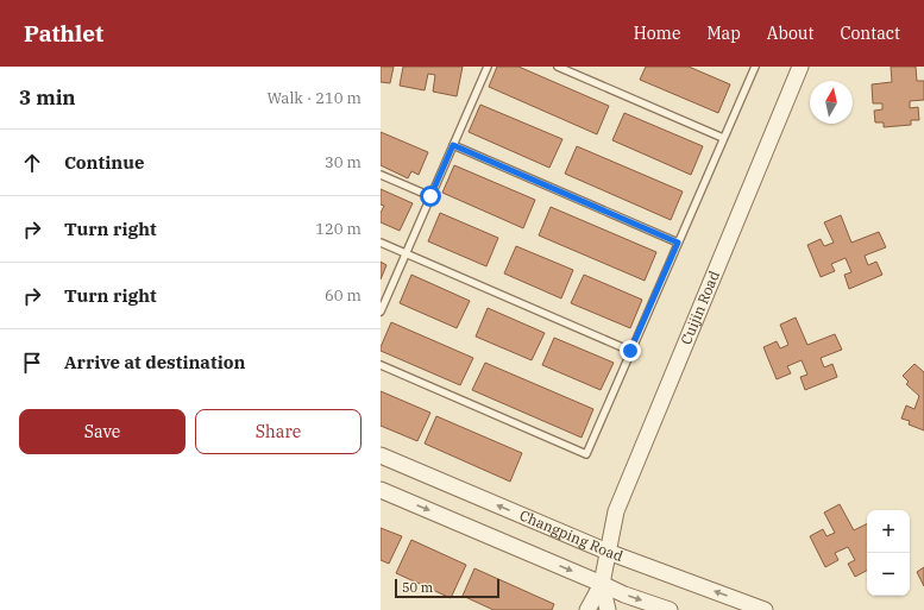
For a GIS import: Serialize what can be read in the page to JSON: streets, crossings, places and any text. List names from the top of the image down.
{
  "streets": {
    "street": ["Cuijin Road", "Changping Road"]
  },
  "crossings": [
    ["Cuijin Road", "Changping Road"]
  ],
  "scale_bar": "50 m",
  "north": "top",
  "page": {
    "header": "Pathlet",
    "nav": [
      "Home",
      "Map",
      "About",
      "Contact"
    ],
    "heading": ["3 min", "Walk · 210 m"],
    "list": [
      ["Continue", "30 m"],
      ["Turn right", "120 m"],
      ["Turn right", "60 m"],
      "Arrive at destination"
    ],
    "buttons": ["Save", "Share"],
    "map_buttons": ["+", "−"],
    "scale": "50 m"
  }
}
